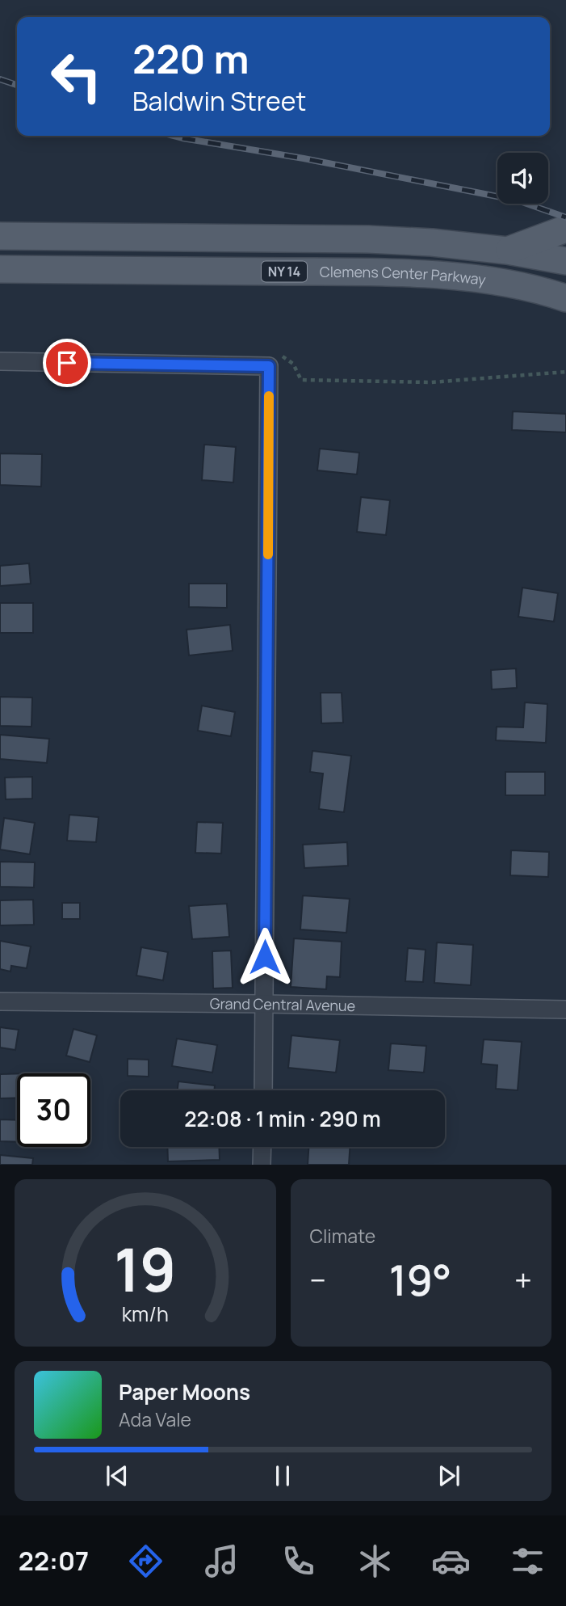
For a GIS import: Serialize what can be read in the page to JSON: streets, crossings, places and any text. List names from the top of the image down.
{
  "streets": {
    "main road": ["NY 14", "Clemens Center Parkway"],
    "street": ["Grand Central Avenue"]
  },
  "page": {
    "turn": ["220 m", "Baldwin Street"],
    "limit": "30",
    "trip": "22:08 · 1 min · 290 m",
    "tile": "Climate",
    "heat": ["−", "19°", "+"],
    "song": ["Paper Moons", "Ada Vale"],
    "tabs": "22:07",
    "gauge": ["19", "km/h"]
  }
}
